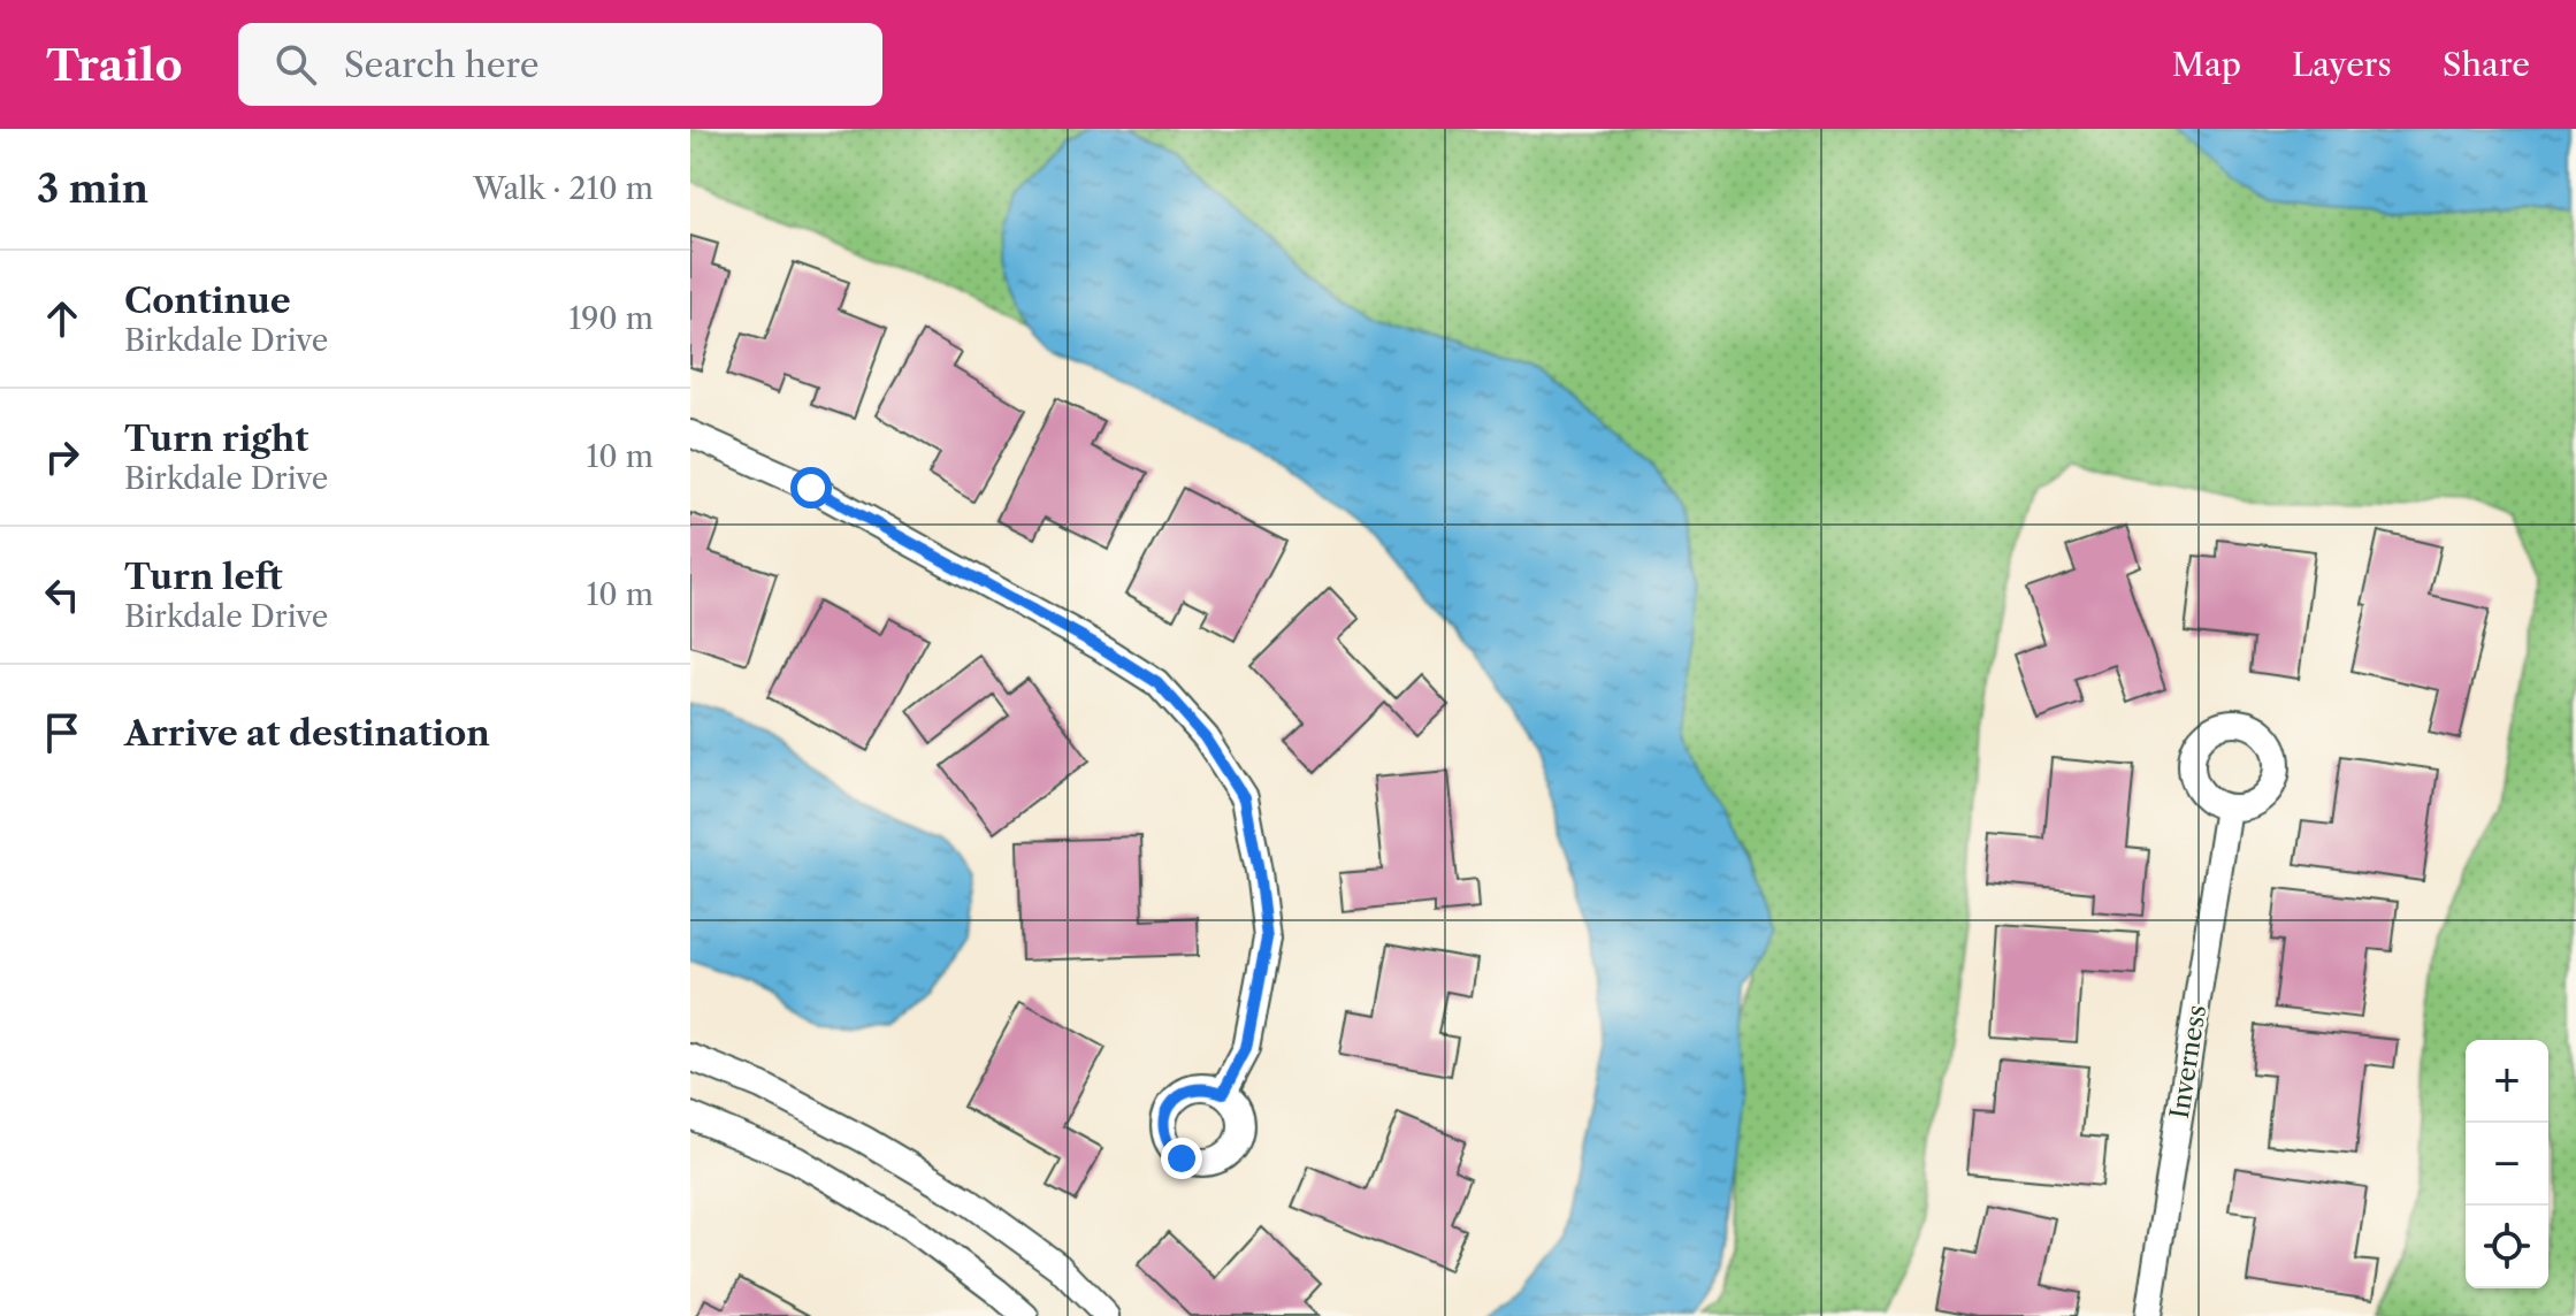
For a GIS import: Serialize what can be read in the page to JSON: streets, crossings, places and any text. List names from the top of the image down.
{
  "streets": {
    "street": ["Inverness"]
  },
  "page": {
    "header": "Trailo",
    "search": "Search here",
    "nav": ["Map", "Layers", "Share"],
    "heading": ["3 min", "Walk · 210 m"],
    "list": [
      ["Continue", "Birkdale Drive", "190 m"],
      ["Turn right", "Birkdale Drive", "10 m"],
      ["Turn left", "Birkdale Drive", "10 m"],
      "Arrive at destination"
    ],
    "map_buttons": ["+", "−"]
  }
}
